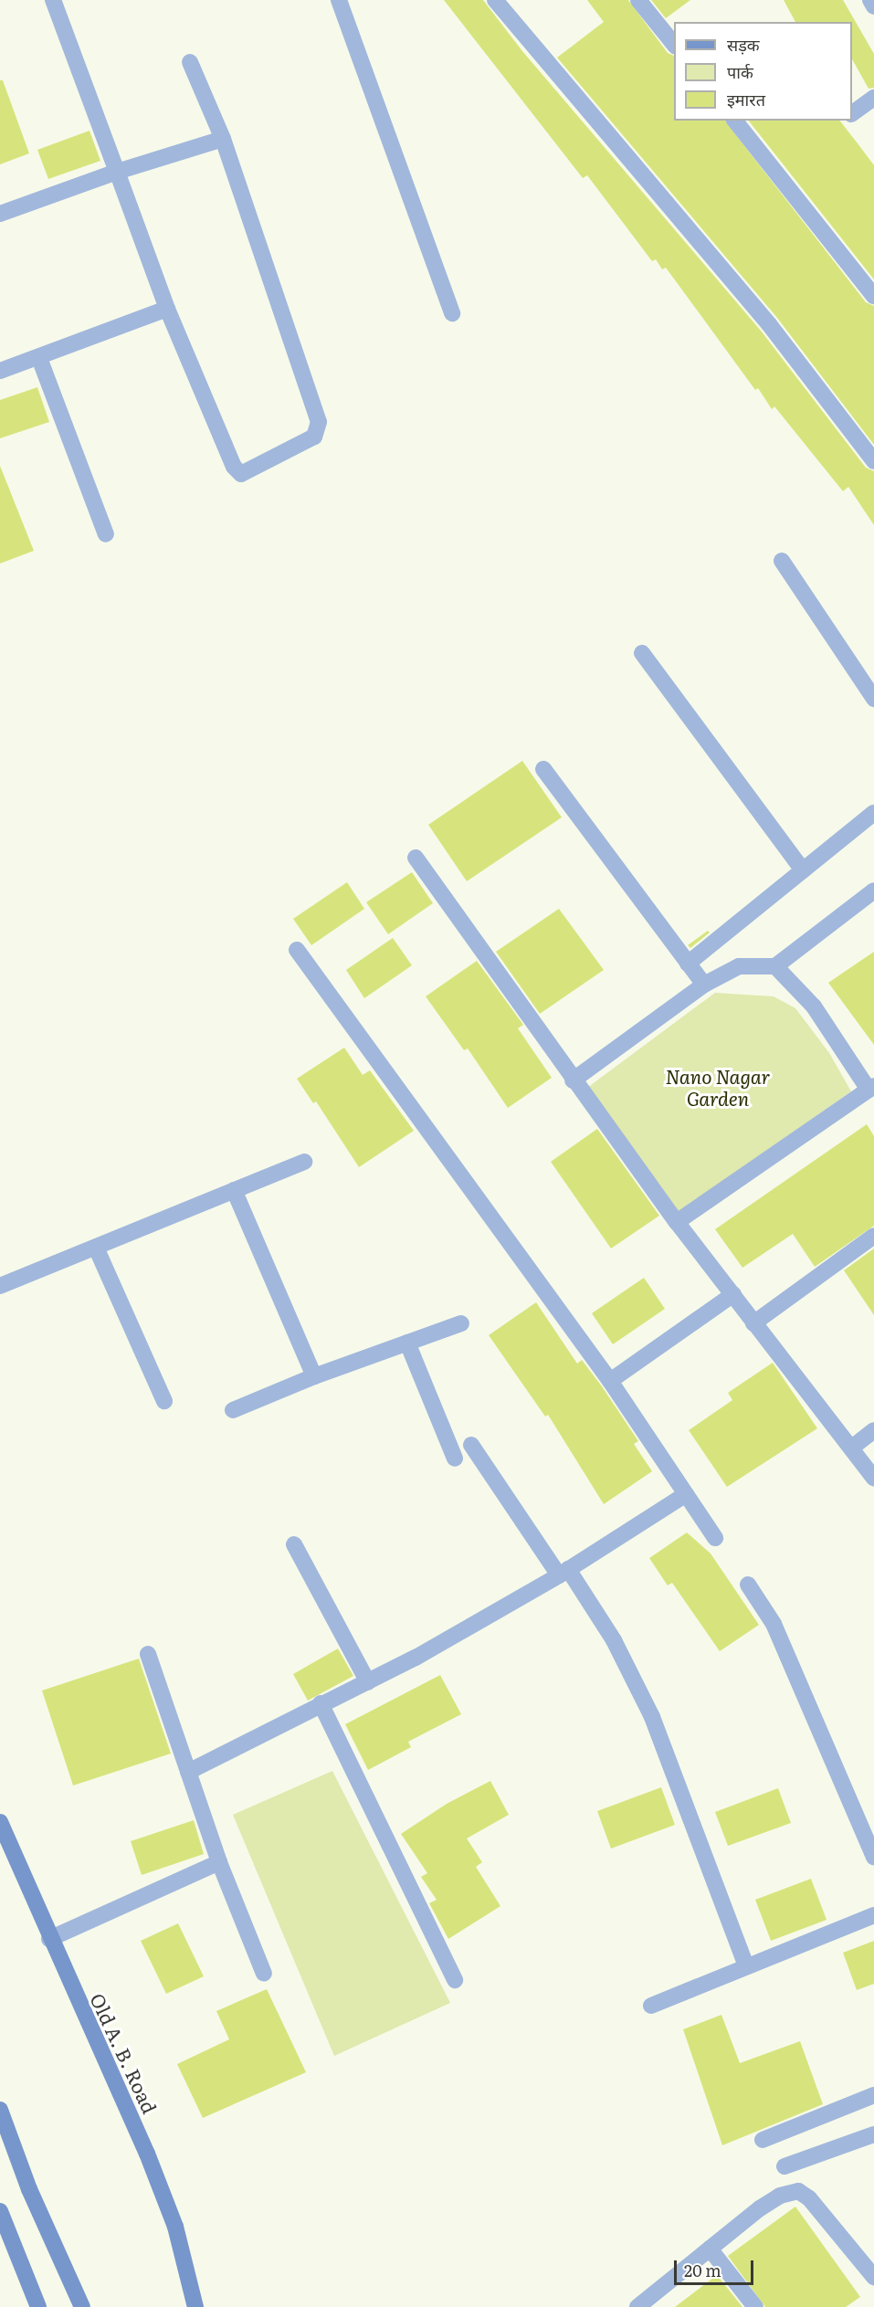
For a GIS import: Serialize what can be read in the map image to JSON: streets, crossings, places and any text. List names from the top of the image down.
{
  "streets": {
    "main road": ["Old A. B. Road"]
  },
  "parks": ["Nano Nagar Garden"],
  "legend": ["सड़क", "पार्क", "इमारत"],
  "scale_bar": "20 m"
}
